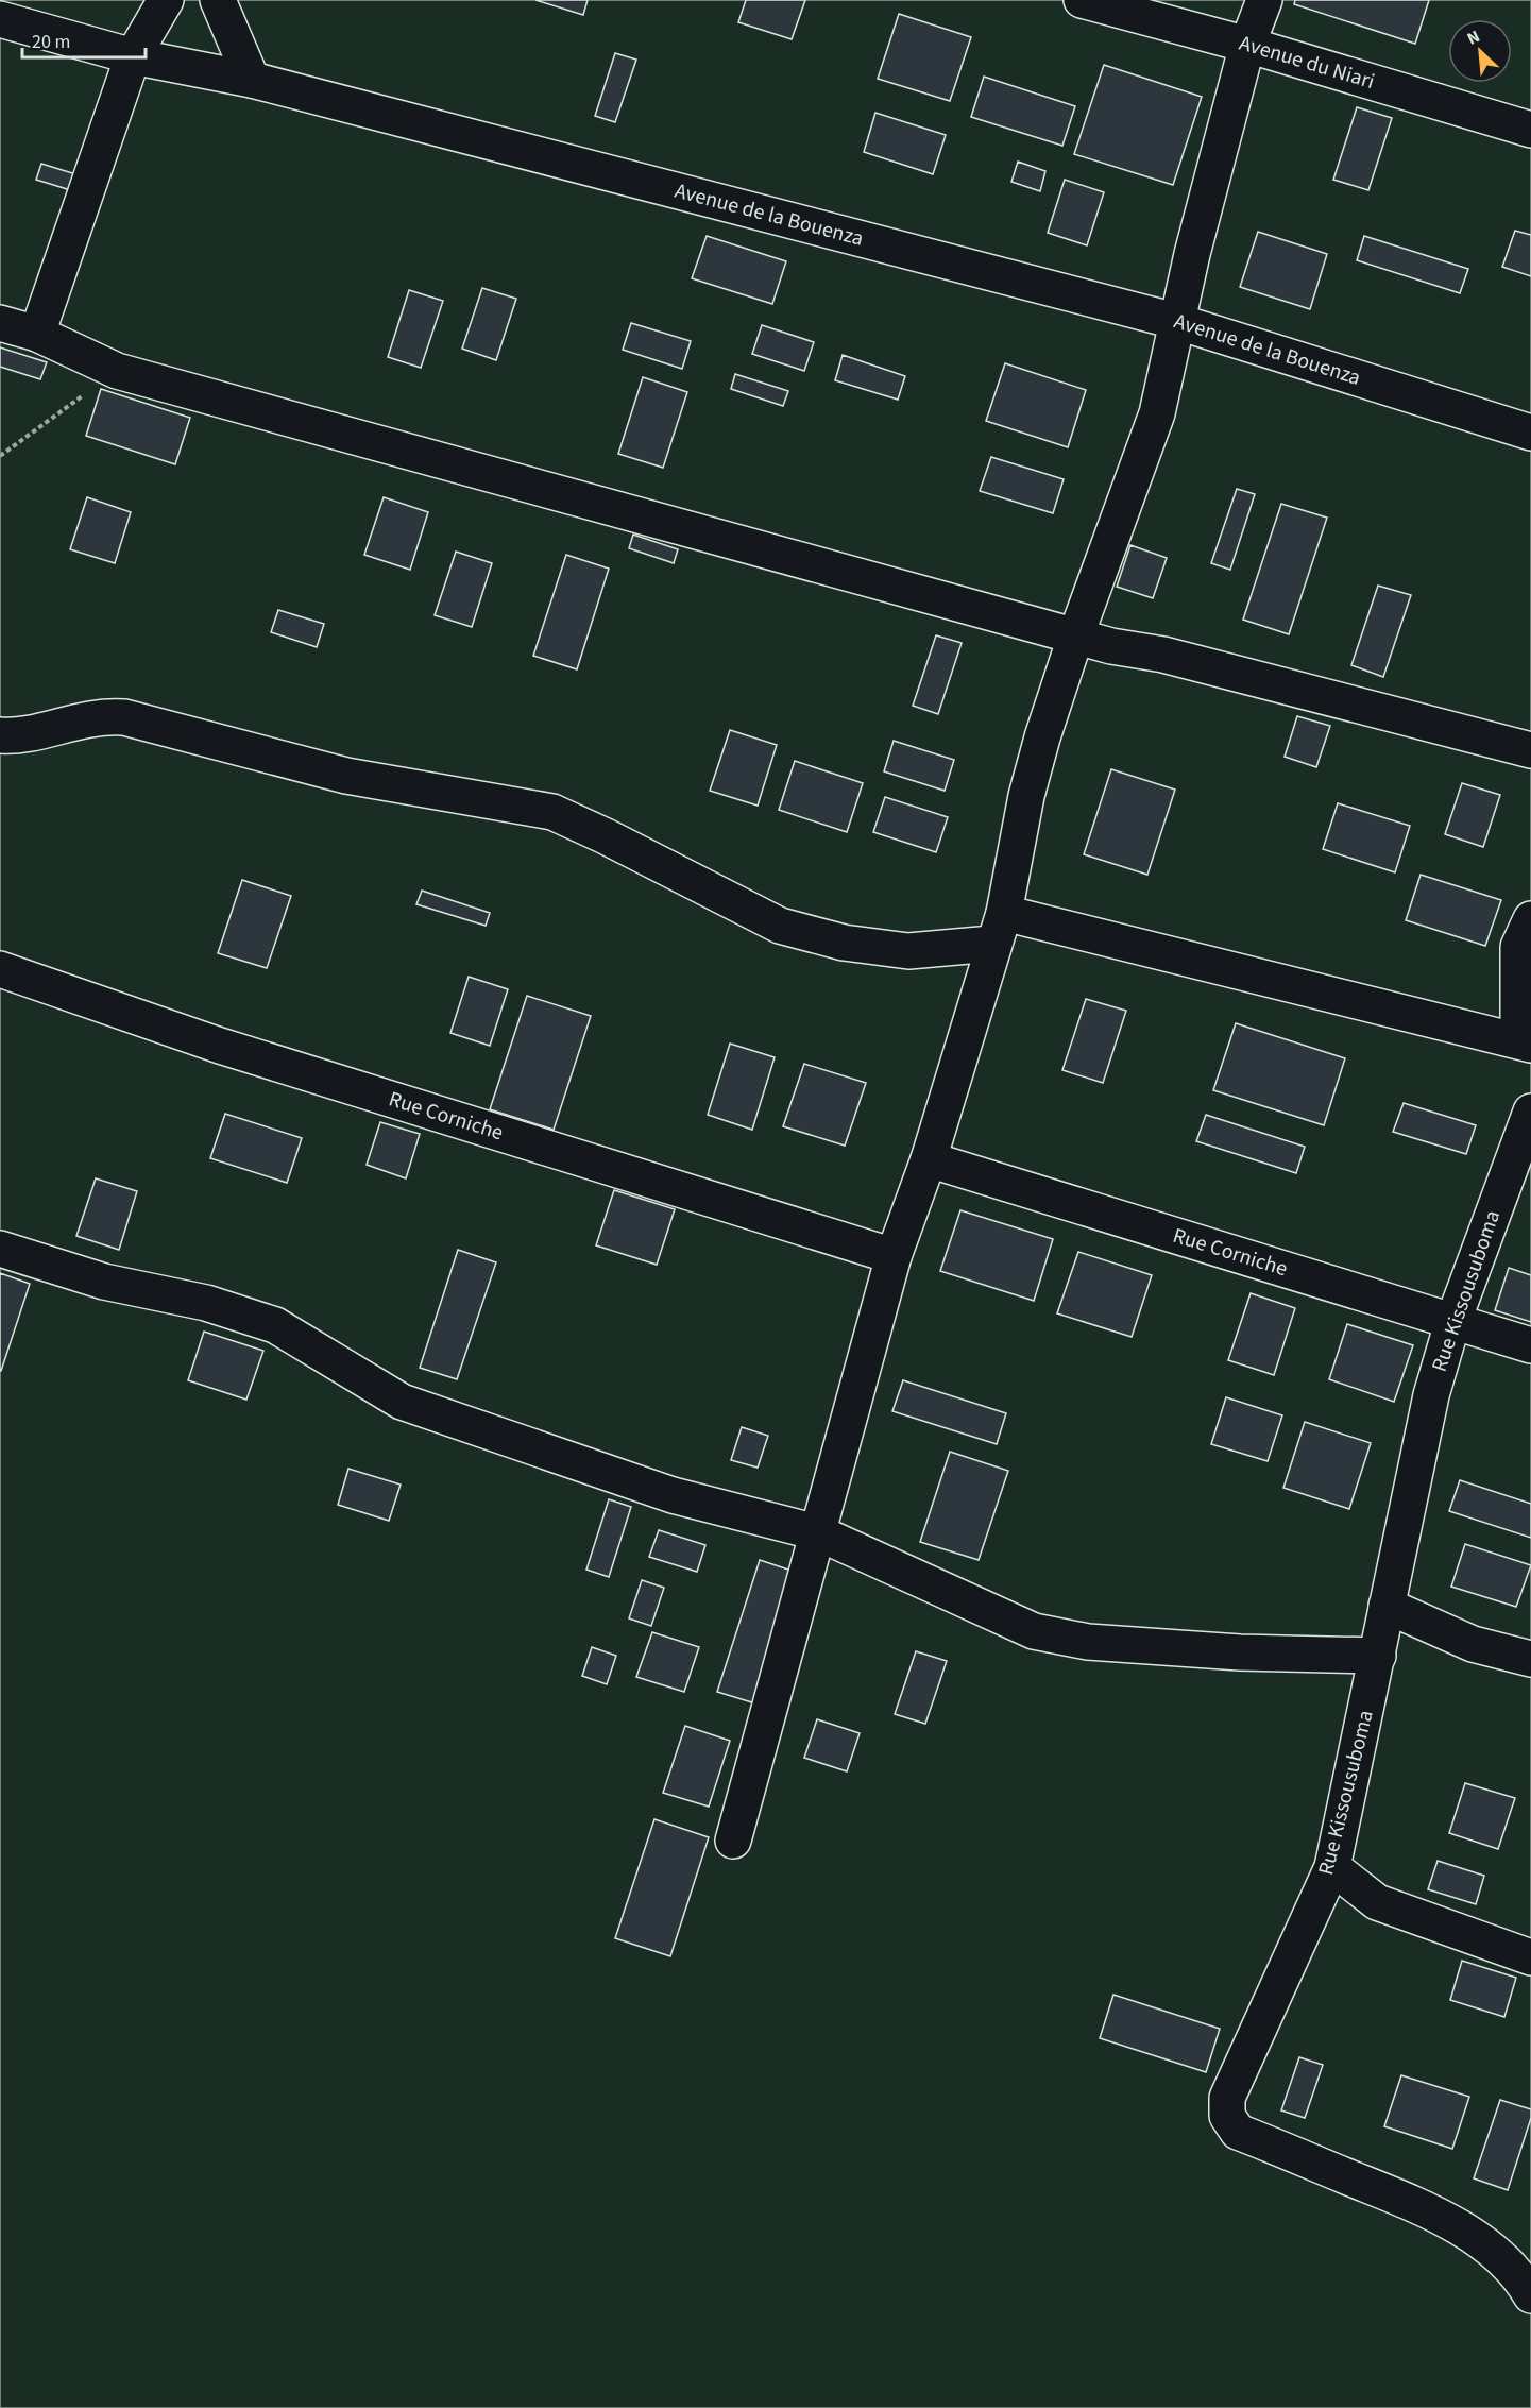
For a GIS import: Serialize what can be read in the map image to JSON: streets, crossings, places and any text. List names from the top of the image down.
{
  "streets": {
    "street": [
      "Avenue du Niari",
      "Avenue de la Bouenza",
      "Rue Corniche",
      "Rue Kissousuboma"
    ]
  },
  "crossings": [
    ["Rue Corniche", "Rue Kissousuboma"]
  ],
  "scale_bar": "20 m",
  "north": "top left"
}
